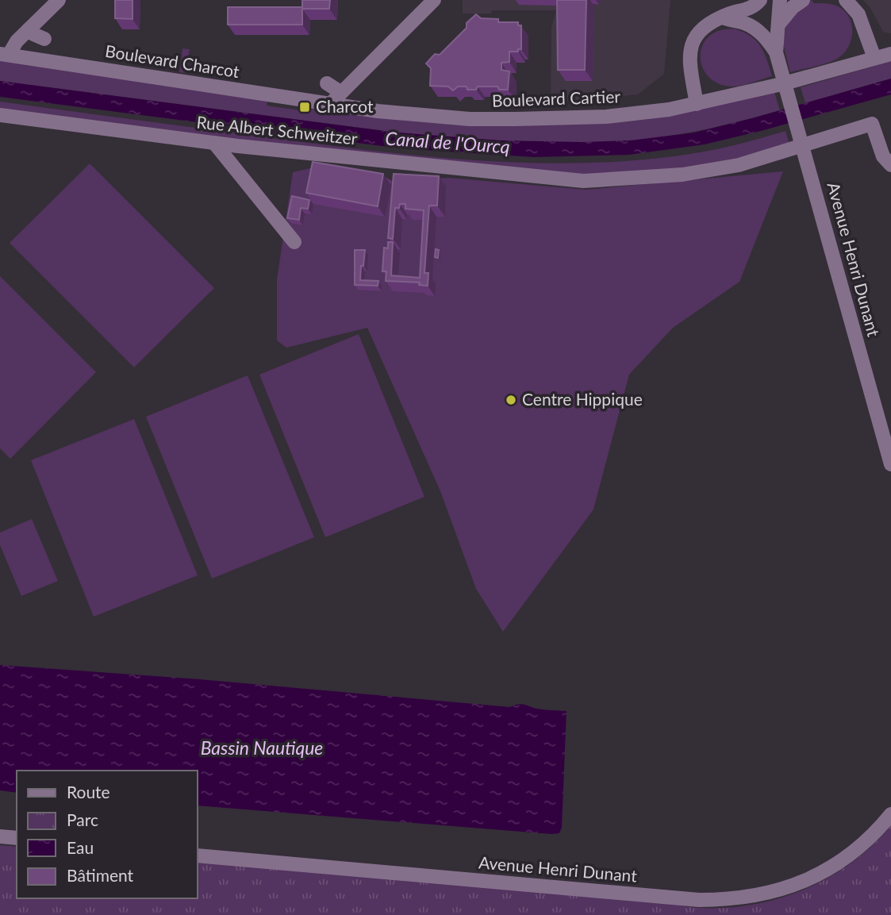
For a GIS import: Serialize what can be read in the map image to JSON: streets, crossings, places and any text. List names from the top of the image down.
{
  "streets": {
    "street": [
      "Boulevard Charcot",
      "Boulevard Cartier",
      "Rue Albert Schweitzer",
      "Avenue Henri Dunant"
    ]
  },
  "crossings": [
    ["Boulevard Charcot", "Boulevard Cartier"]
  ],
  "water": ["Canal de l'Ourcq", "Bassin Nautique"],
  "places": {
    "transit": ["Charcot"],
    "other": ["Centre Hippique"]
  },
  "legend": [
    "Route",
    "Parc",
    "Eau",
    "Bâtiment"
  ]
}
